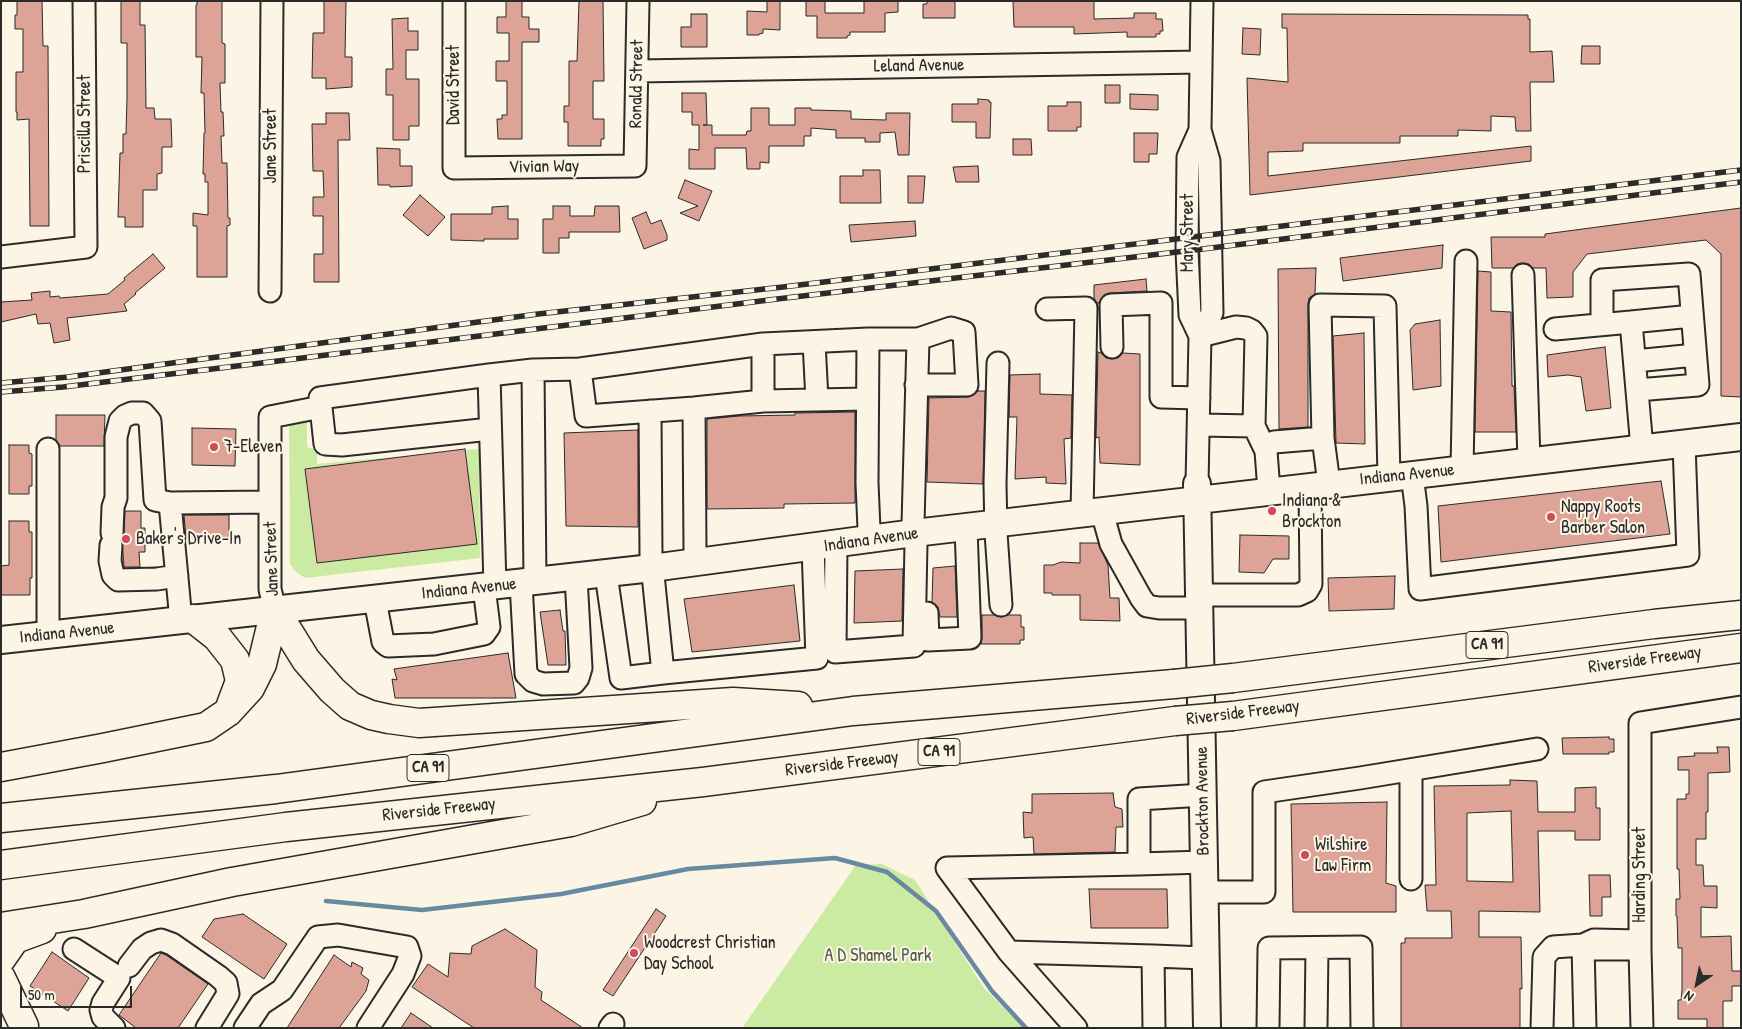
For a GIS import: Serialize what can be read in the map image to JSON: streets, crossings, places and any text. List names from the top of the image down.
{
  "streets": {
    "highway": ["CA 91", "Riverside Freeway"],
    "main road": ["Indiana Avenue", "Brockton Avenue"],
    "street": [
      "Leland Avenue",
      "Ronald Street",
      "David Street",
      "Priscilla Street",
      "Jane Street",
      "Vivian Way",
      "Mary Street",
      "Harding Street"
    ]
  },
  "crossings": [
    ["Leland Avenue", "Ronald Street"],
    ["Leland Avenue", "Mary Street"],
    ["Ronald Street", "Vivian Way"],
    ["David Street", "Vivian Way"],
    ["Jane Street", "Indiana Avenue"],
    ["Mary Street", "Indiana Avenue"],
    ["Mary Street", "Brockton Avenue"],
    ["Indiana Avenue", "Brockton Avenue"]
  ],
  "parks": ["A D Shamel Park"],
  "places": [
    "7-Eleven",
    "Indiana & Brockton",
    "Nappy Roots Barber Salon",
    "Baker's Drive-In",
    "Wilshire Law Firm",
    "Woodcrest Christian Day School"
  ],
  "scale_bar": "50 m",
  "north": "bottom left"
}
